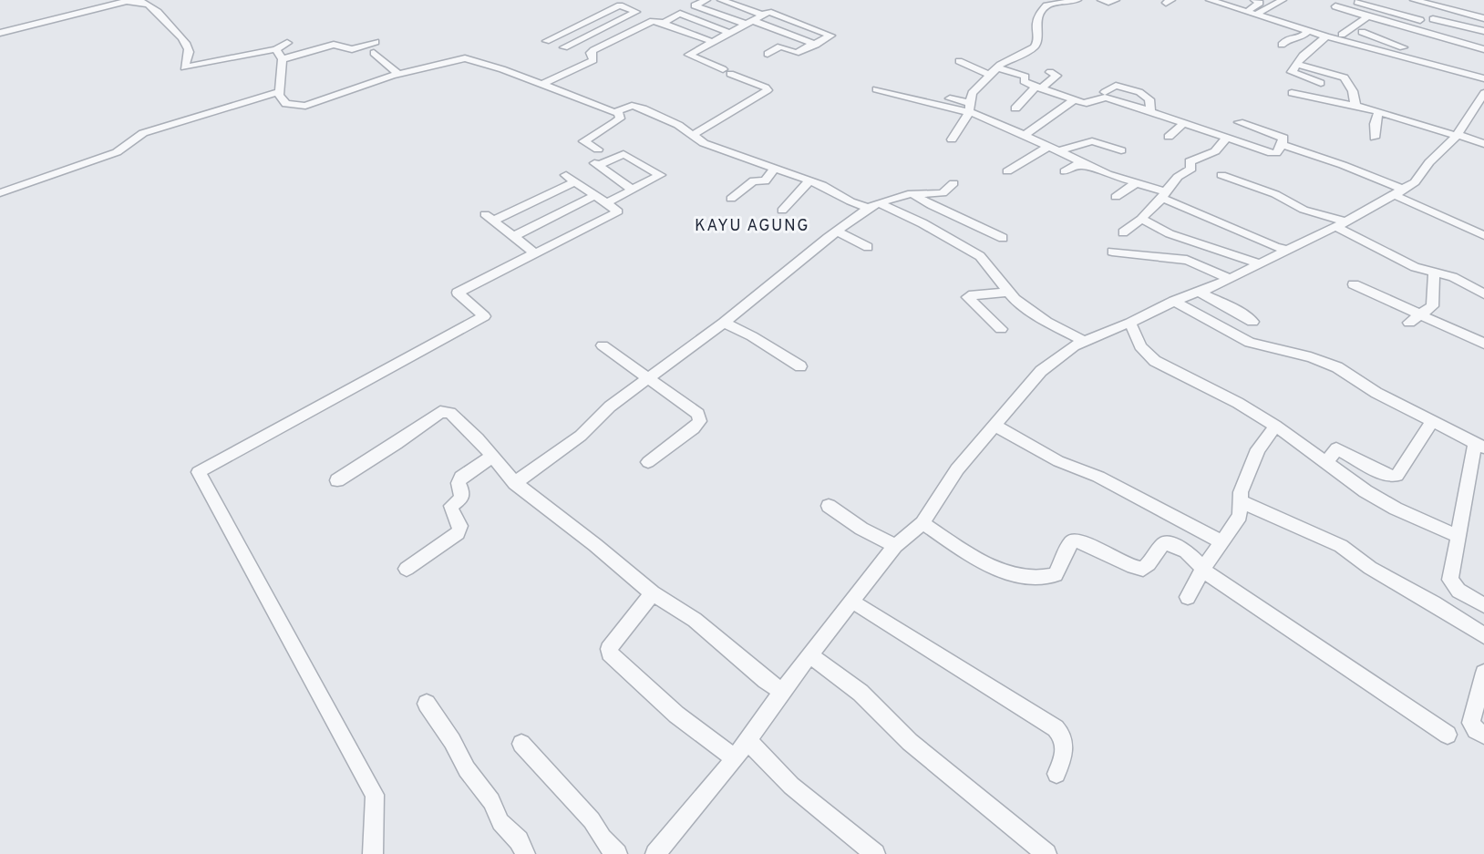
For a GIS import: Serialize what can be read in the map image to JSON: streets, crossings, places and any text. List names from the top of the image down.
{
  "districts": ["KAYU AGUNG"]
}
